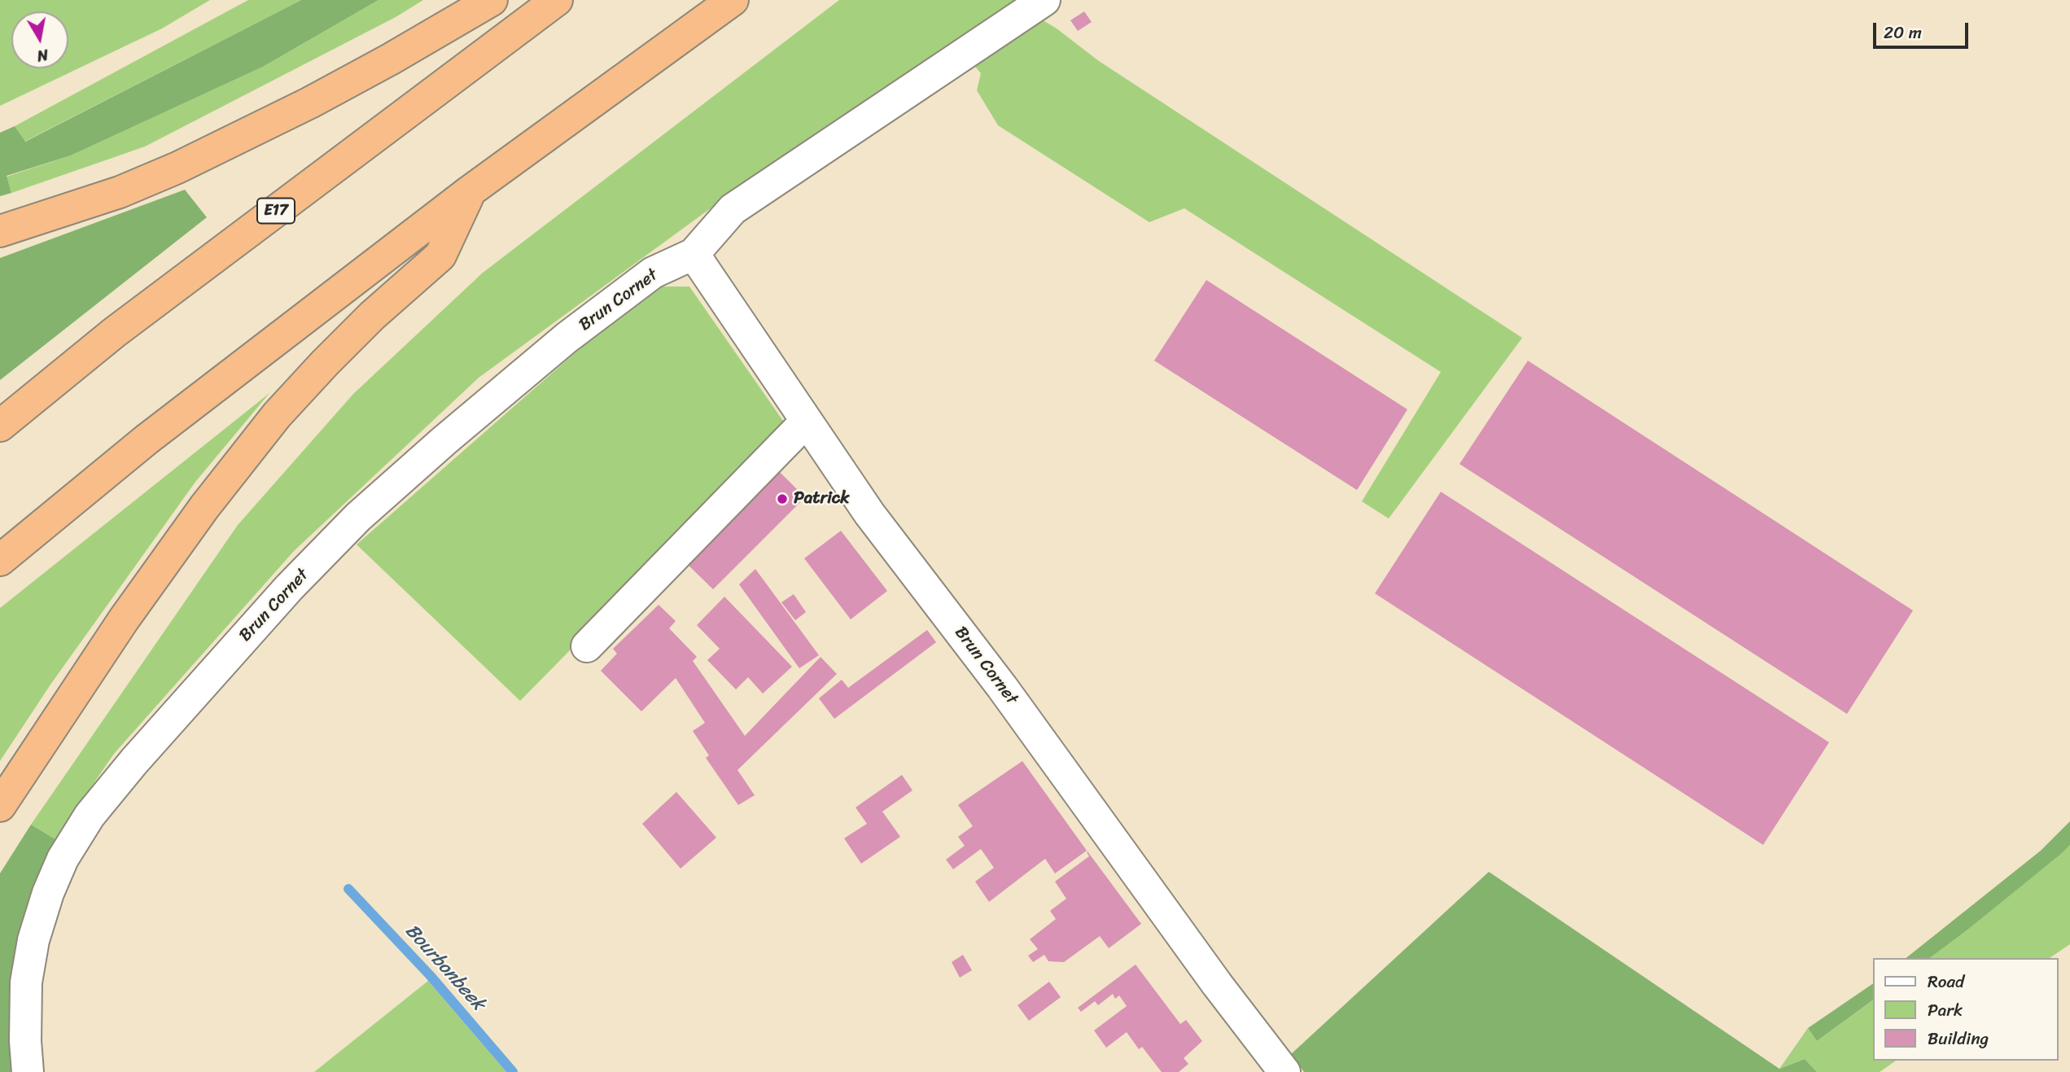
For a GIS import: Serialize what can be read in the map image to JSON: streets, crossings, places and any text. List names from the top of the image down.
{
  "streets": {
    "highway": ["E17"],
    "street": ["Brun Cornet"]
  },
  "water": ["Bourbonbeek"],
  "places": ["Patrick"],
  "legend": ["Road", "Park", "Building"],
  "scale_bar": "20 m",
  "north": "bottom"
}
